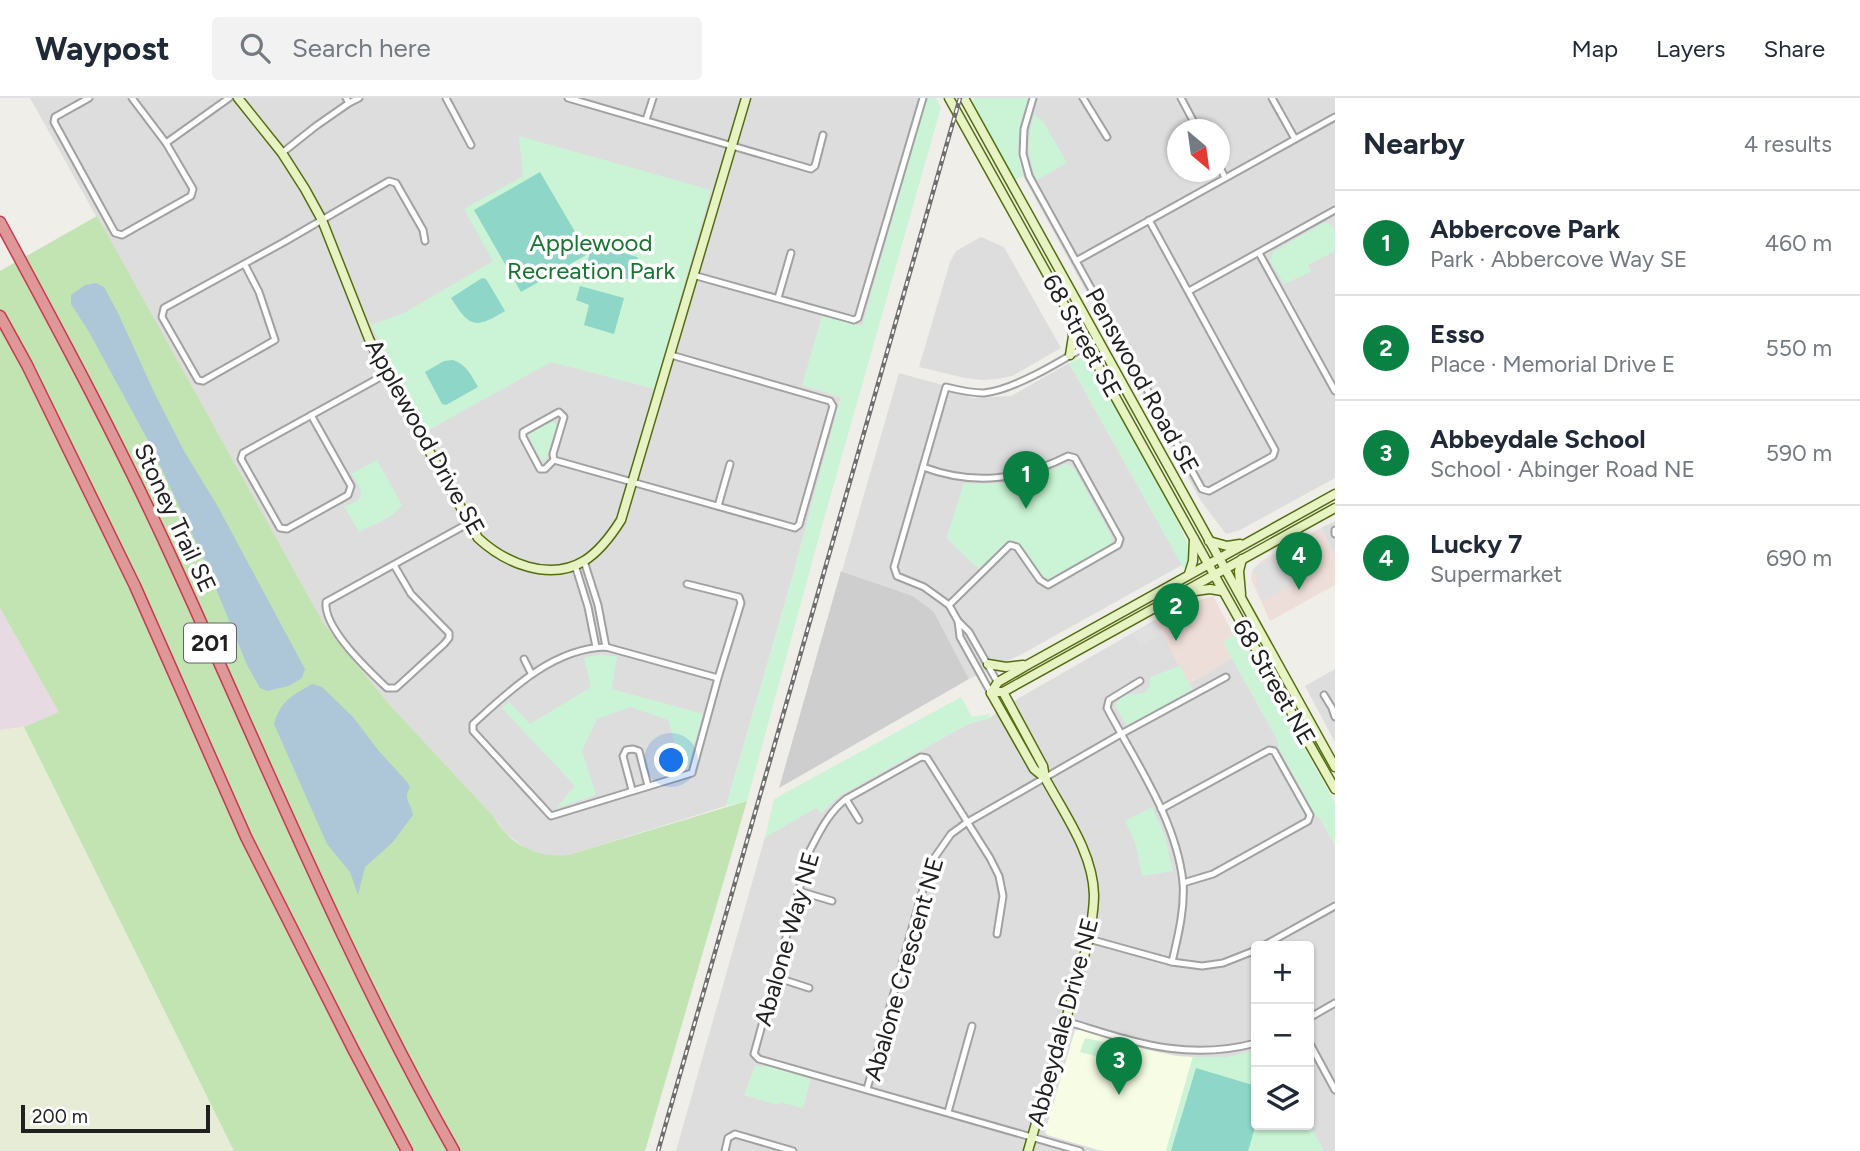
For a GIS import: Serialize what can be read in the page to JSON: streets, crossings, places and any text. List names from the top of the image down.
{
  "streets": {
    "highway": ["Stoney Trail SE", "201"],
    "street": [
      "68 Street SE",
      "Penswood Road SE",
      "Applewood Drive SE",
      "68 Street NE",
      "Abalone Way NE",
      "Abalone Crescent NE",
      "Abbeydale Drive NE"
    ]
  },
  "crossings": [
    ["68 Street SE", "68 Street NE"],
    ["Abalone Way NE", "Abalone Crescent NE"],
    ["Abalone Crescent NE", "Abbeydale Drive NE"]
  ],
  "parks": ["Applewood Recreation Park"],
  "scale_bar": "200 m",
  "north": "bottom right",
  "page": {
    "header": "Waypost",
    "search": "Search here",
    "nav": ["Map", "Layers", "Share"],
    "heading": ["Nearby", "4 results"],
    "list": [
      {
        "mark": "1",
        "name": "Abbercove Park",
        "note": "Park · Abbercove Way SE",
        "value": "460 m"
      },
      {
        "mark": "2",
        "name": "Esso",
        "note": "Place · Memorial Drive E",
        "value": "550 m"
      },
      {
        "mark": "3",
        "name": "Abbeydale School",
        "note": "School · Abinger Road NE",
        "value": "590 m"
      },
      {
        "mark": "4",
        "name": "Lucky 7",
        "note": "Supermarket",
        "value": "690 m"
      }
    ],
    "pins": [
      "1",
      "4",
      "2",
      "3"
    ],
    "map_buttons": ["+", "−"],
    "scale": "200 m"
  }
}
